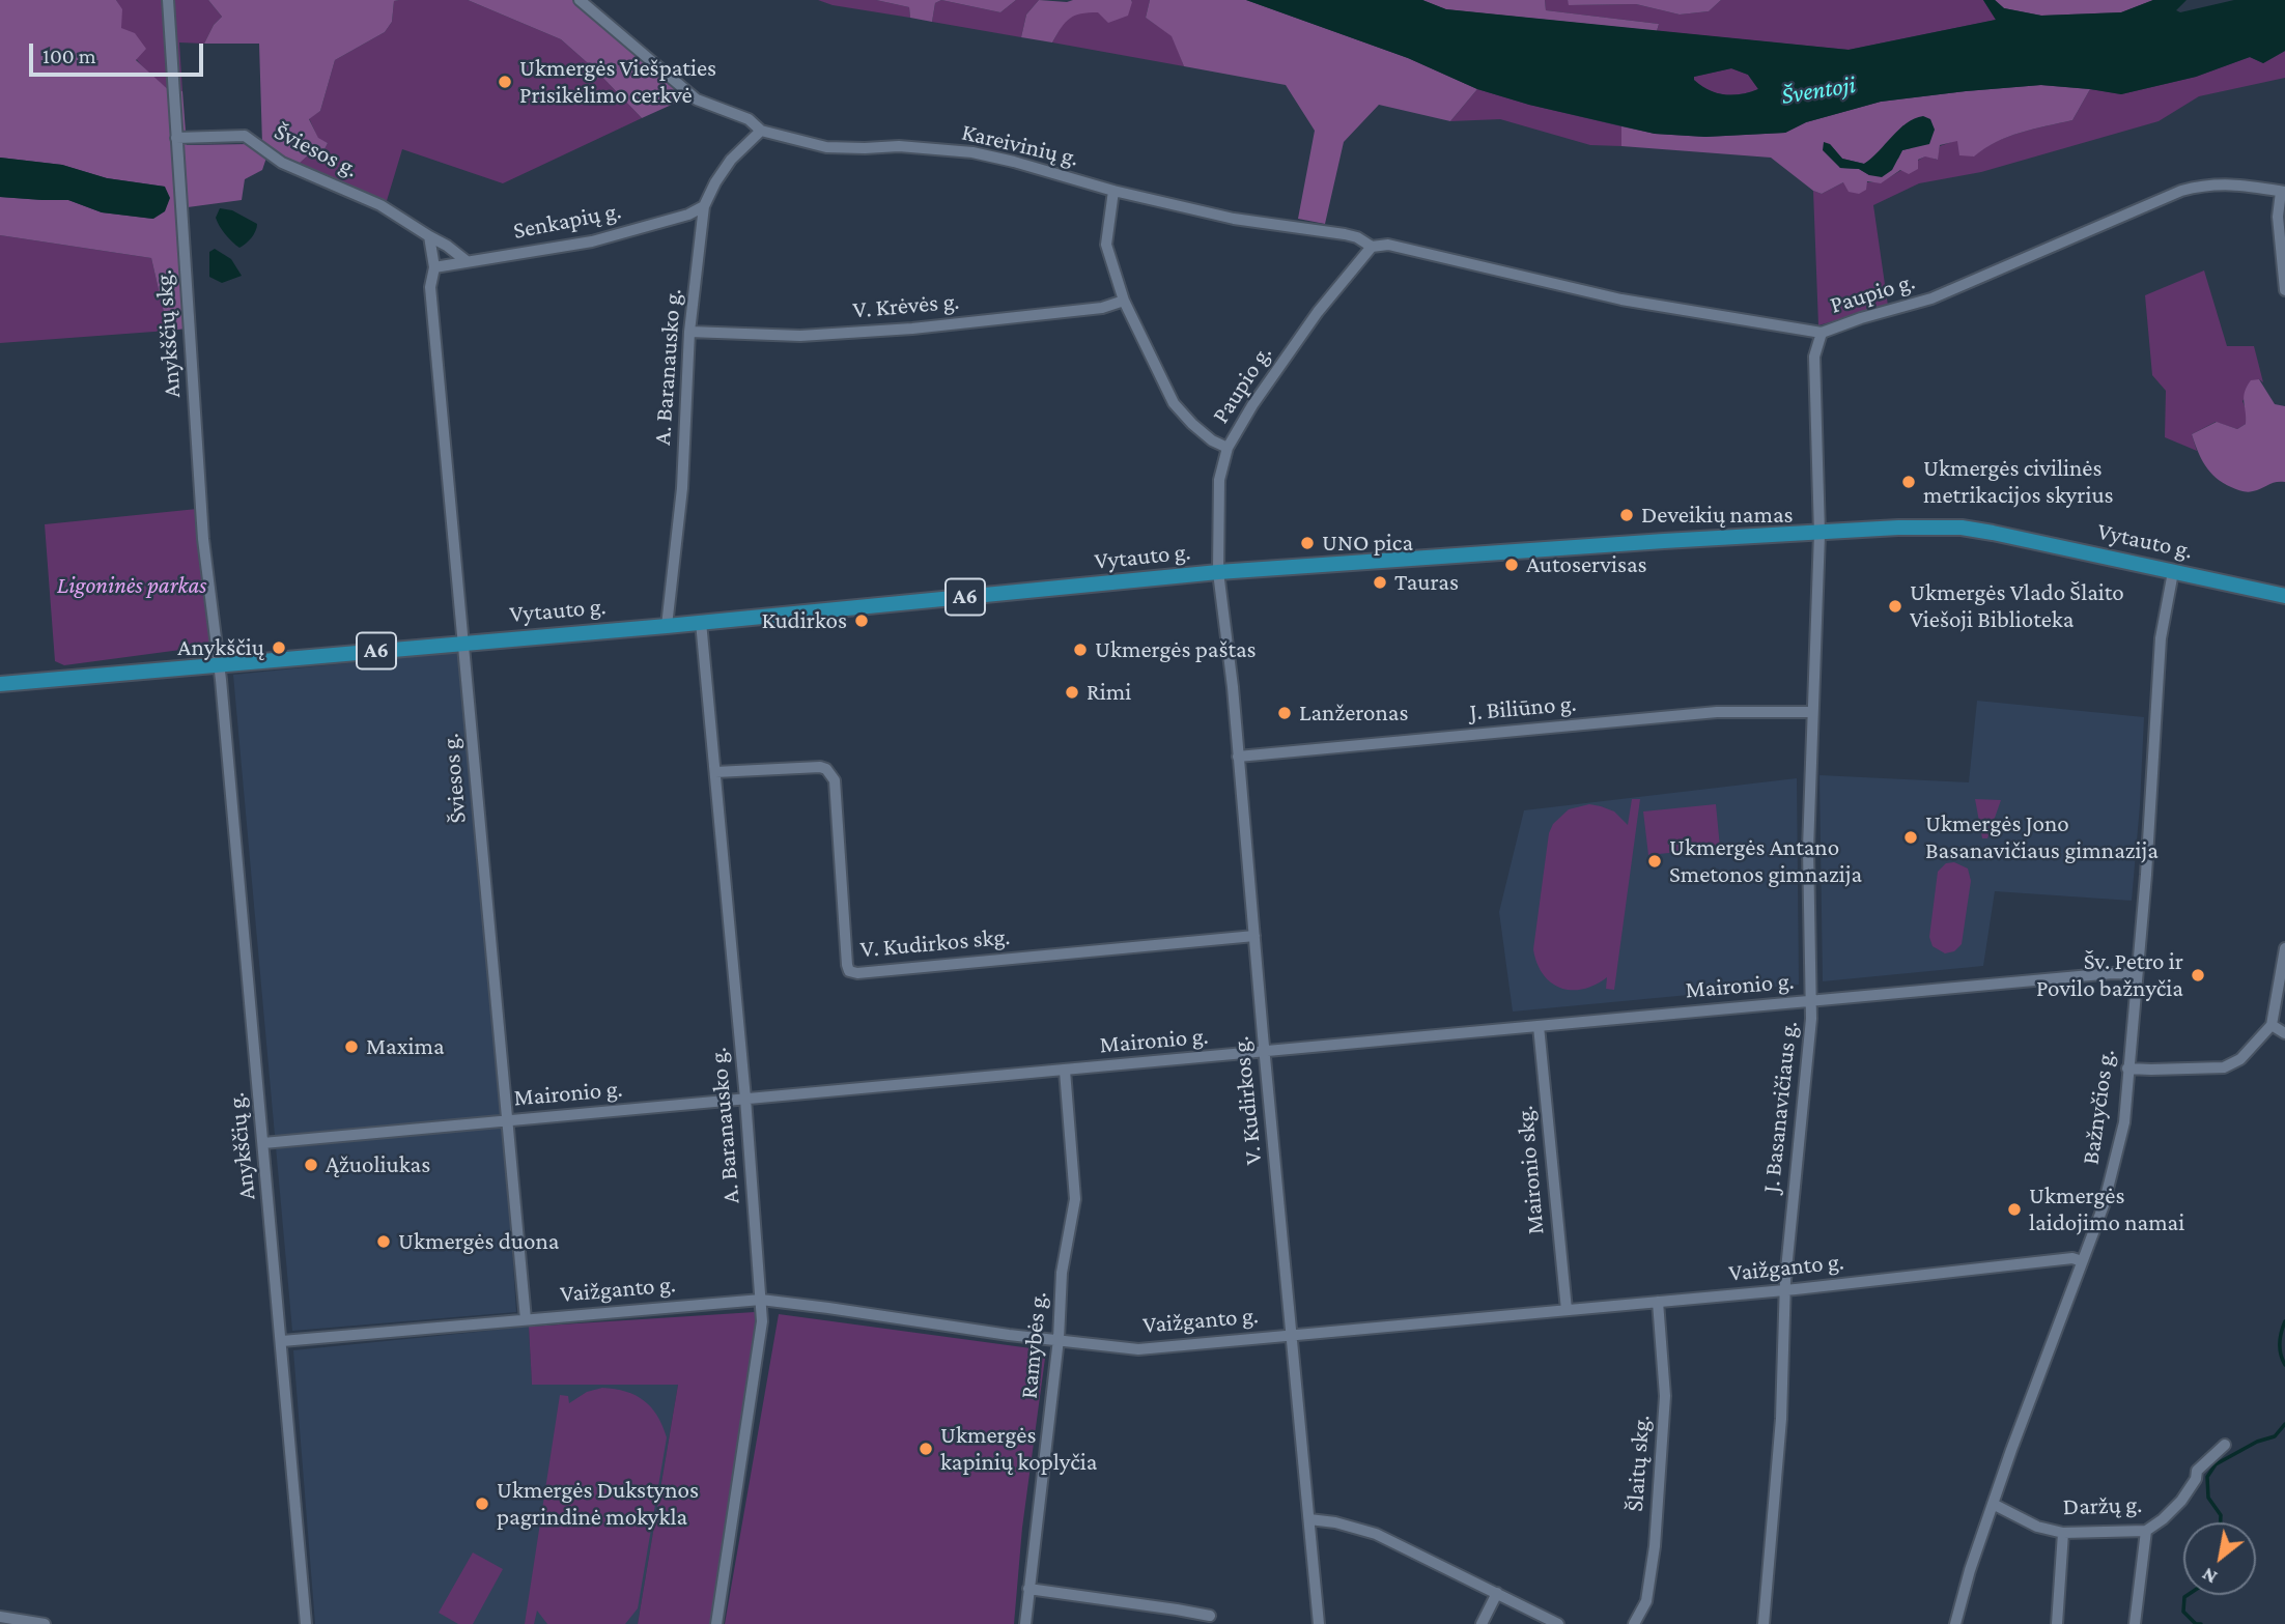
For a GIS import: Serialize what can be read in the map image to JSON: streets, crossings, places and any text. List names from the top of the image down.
{
  "streets": {
    "main road": ["Vytauto g.", "A6"],
    "street": [
      "Kareivinių g.",
      "Šviesos g.",
      "Senkapių g.",
      "Paupio g.",
      "V. Krėvės g.",
      "Anykščių skg.",
      "A. Baranausko g.",
      "J. Biliūno g.",
      "V. Kudirkos skg.",
      "Maironio g.",
      "V. Kudirkos g.",
      "J. Basanavičiaus g.",
      "Bažnyčios g.",
      "Anykščių g.",
      "Maironio skg.",
      "Vaižganto g.",
      "Ramybės g.",
      "Šlaitų skg.",
      "Daržų g."
    ]
  },
  "crossings": [
    ["Kareivinių g.", "Paupio g."],
    ["Kareivinių g.", "A. Baranausko g."],
    ["Šviesos g.", "Senkapių g."],
    ["Šviesos g.", "Anykščių skg."],
    ["Šviesos g.", "Vytauto g."],
    ["Šviesos g.", "Maironio g."],
    ["Šviesos g.", "Vaižganto g."],
    ["Senkapių g.", "A. Baranausko g."],
    ["Paupio g.", "Vytauto g."],
    ["Paupio g.", "V. Kudirkos g."],
    ["Paupio g.", "J. Basanavičiaus g."],
    ["V. Krėvės g.", "A. Baranausko g."],
    ["Anykščių skg.", "Vytauto g."],
    ["Anykščių skg.", "Anykščių g."],
    ["A. Baranausko g.", "Vytauto g."],
    ["A. Baranausko g.", "V. Kudirkos skg."],
    ["A. Baranausko g.", "Maironio g."],
    ["A. Baranausko g.", "Vaižganto g."],
    ["Vytauto g.", "V. Kudirkos g."],
    ["Vytauto g.", "J. Basanavičiaus g."],
    ["Vytauto g.", "Bažnyčios g."],
    ["Vytauto g.", "Anykščių g."],
    ["J. Biliūno g.", "V. Kudirkos g."],
    ["J. Biliūno g.", "J. Basanavičiaus g."],
    ["V. Kudirkos skg.", "V. Kudirkos g."],
    ["Maironio g.", "V. Kudirkos g."],
    ["Maironio g.", "J. Basanavičiaus g."],
    ["Maironio g.", "Bažnyčios g."],
    ["Maironio g.", "Anykščių g."],
    ["Maironio g.", "Maironio skg."],
    ["Maironio g.", "Ramybės g."],
    ["V. Kudirkos g.", "Vaižganto g."],
    ["J. Basanavičiaus g.", "Vaižganto g."],
    ["Bažnyčios g.", "Vaižganto g."],
    ["Bažnyčios g.", "Daržų g."],
    ["Anykščių g.", "Vaižganto g."],
    ["Maironio skg.", "Vaižganto g."],
    ["Vaižganto g.", "Ramybės g."],
    ["Vaižganto g.", "Šlaitų skg."]
  ],
  "water": ["Šventoji"],
  "parks": ["Ligoninės parkas"],
  "places": [
    "Ukmergės Viešpaties Prisikėlimo cerkvė",
    "Ukmergės civilinės metrikacijos skyrius",
    "Deveikių namas",
    "UNO pica",
    "Autoservisas",
    "Tauras",
    "Ukmergės Vlado Šlaito Viešoji Biblioteka",
    "Kudirkos",
    "Anykščių",
    "Ukmergės paštas",
    "Rimi",
    "Lanžeronas",
    "Ukmergės Jono Basanavičiaus gimnazija",
    "Ukmergės Antano Smetonos gimnazija",
    "Šv. Petro ir Povilo bažnyčia",
    "Maxima",
    "Ąžuoliukas",
    "Ukmergės laidojimo namai",
    "Ukmergės duona",
    "Ukmergės kapinių koplyčia",
    "Ukmergės Dukstynos pagrindinė mokykla"
  ],
  "scale_bar": "100 m",
  "north": "bottom left"
}
